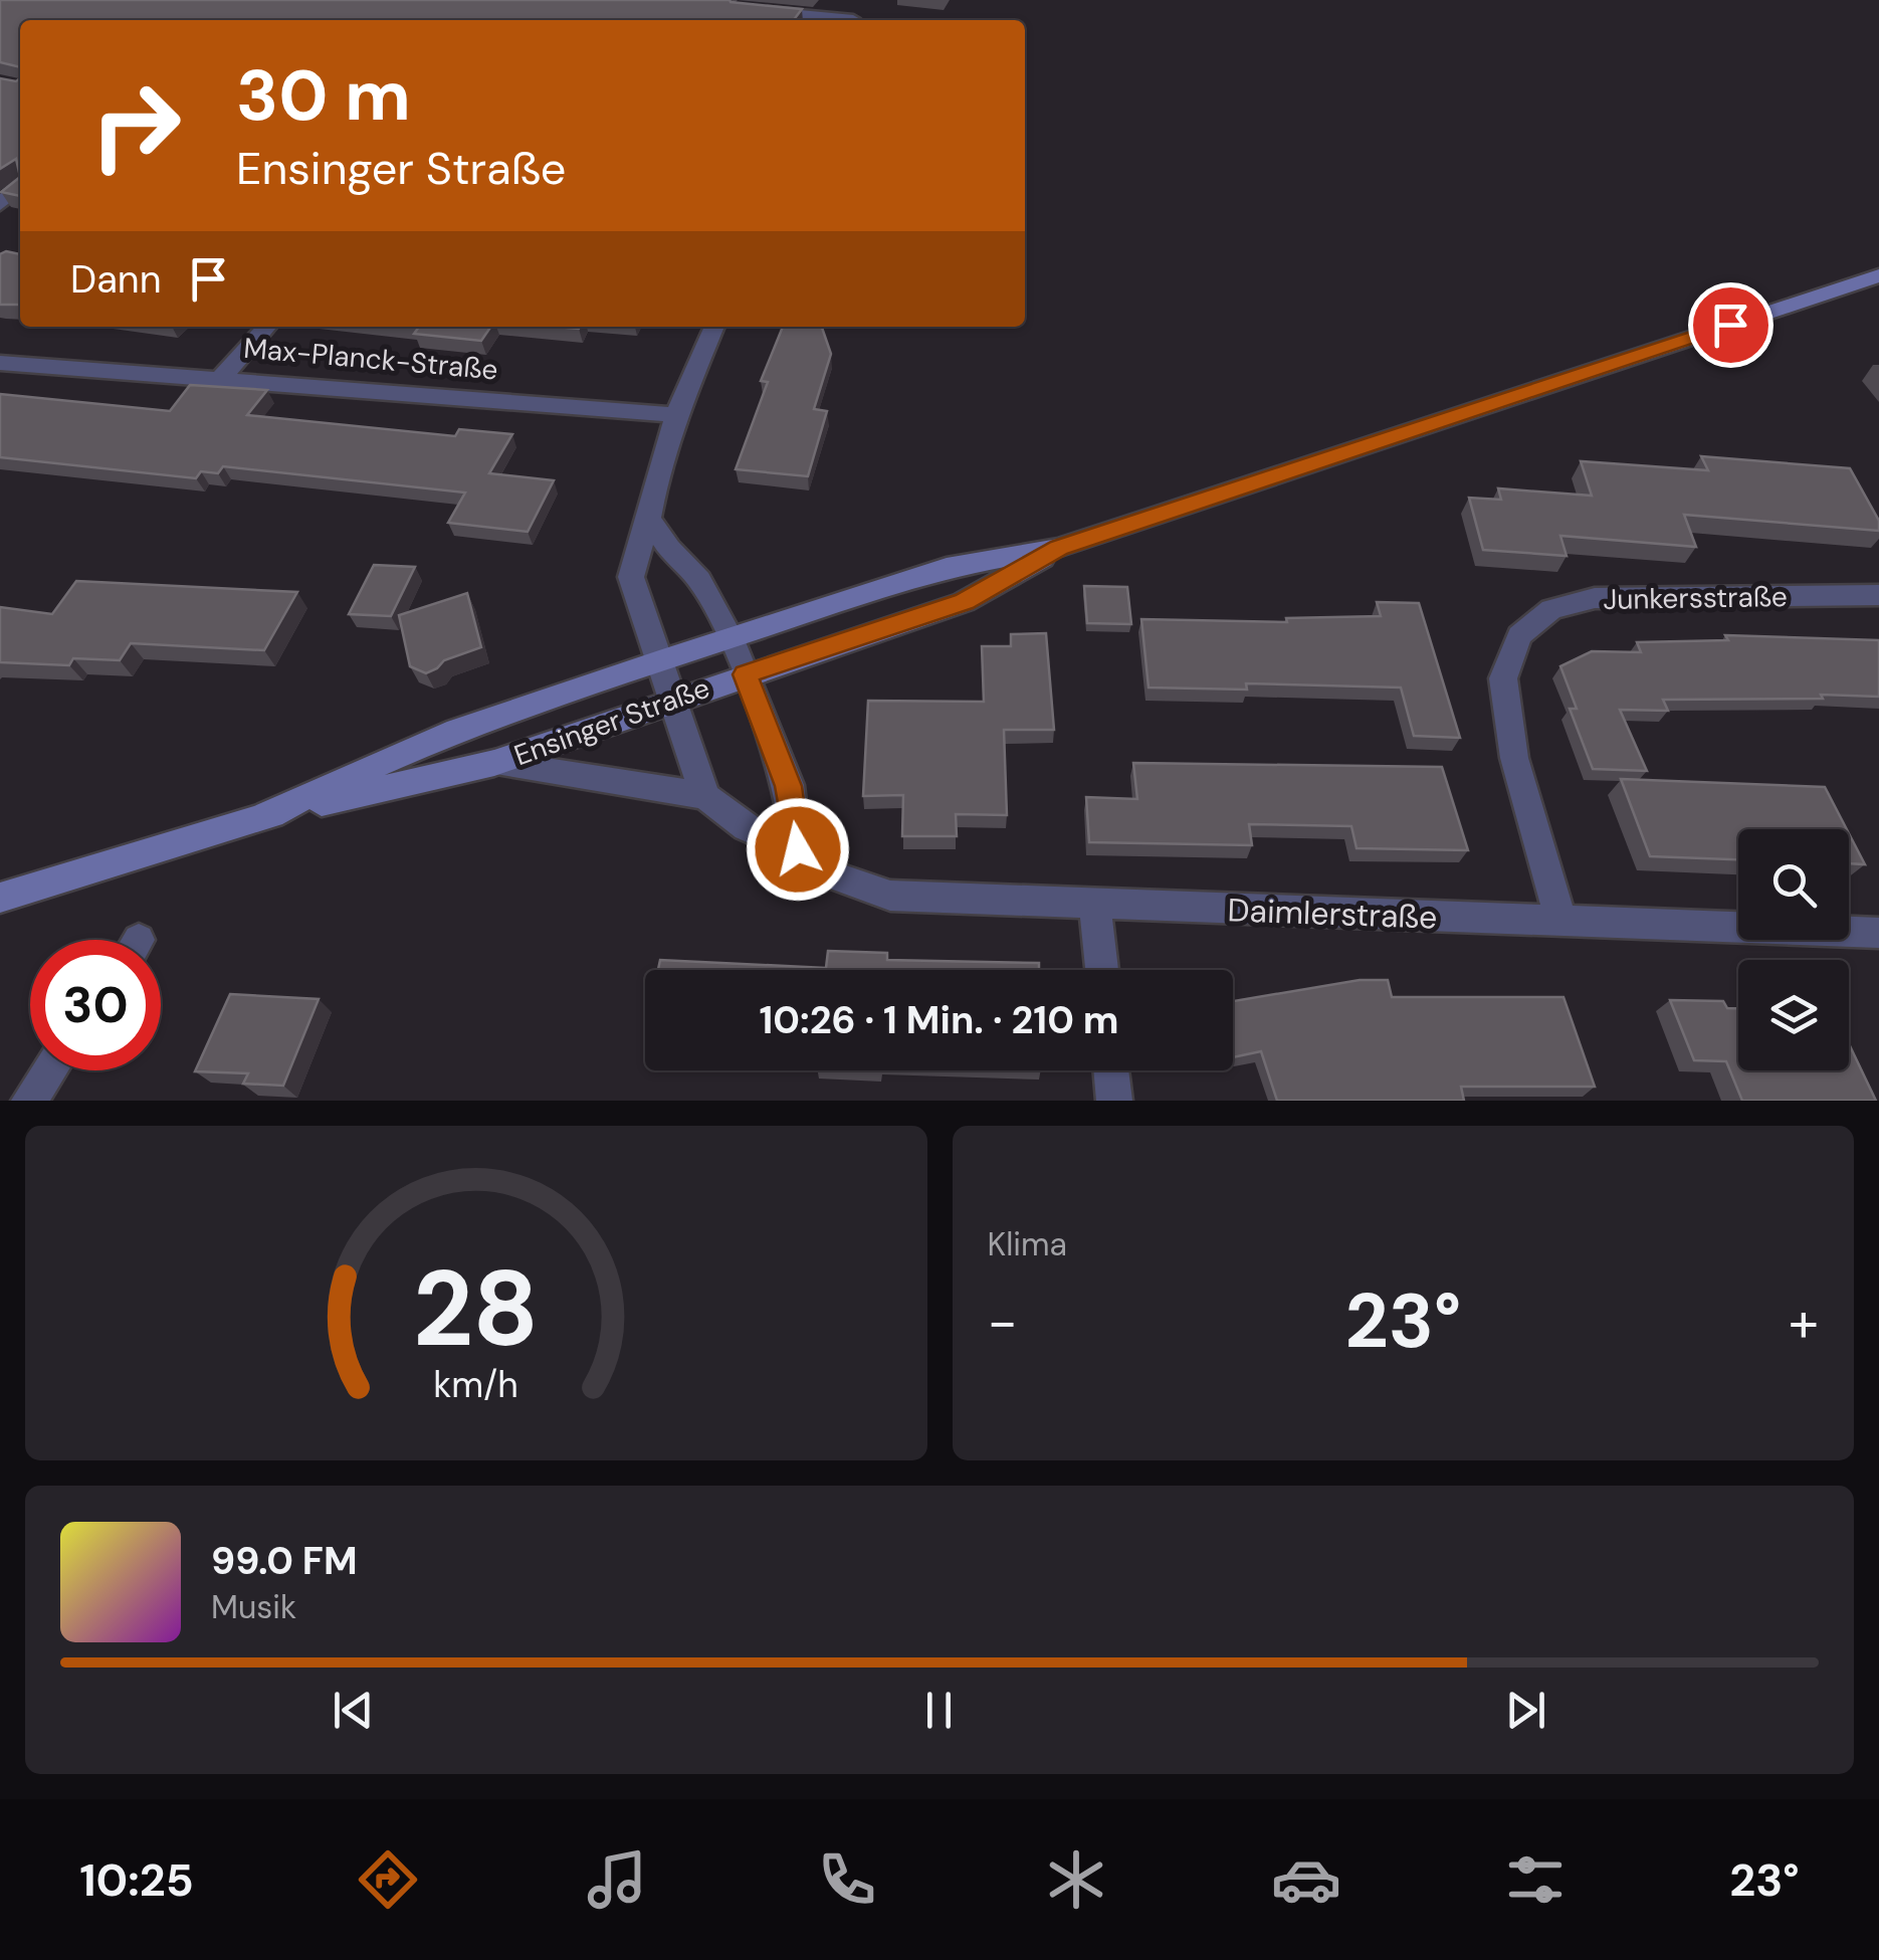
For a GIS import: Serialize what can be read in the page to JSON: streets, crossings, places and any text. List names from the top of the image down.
{
  "streets": {
    "street": [
      "Max-Planck-Straße",
      "Junkersstraße",
      "Ensinger Straße",
      "Daimlerstraße"
    ]
  },
  "crossings": [
    ["Junkersstraße", "Daimlerstraße"]
  ],
  "page": {
    "turn": ["30 m", "Ensinger Straße"],
    "then": "Dann",
    "limit": "30",
    "trip": "10:26 · 1 Min. · 210 m",
    "tile": "Klima",
    "heat": ["−", "23°", "+"],
    "song": ["99.0 FM", "Musik"],
    "tabs": ["10:25", "23°"],
    "gauge": ["28", "km/h"]
  }
}
